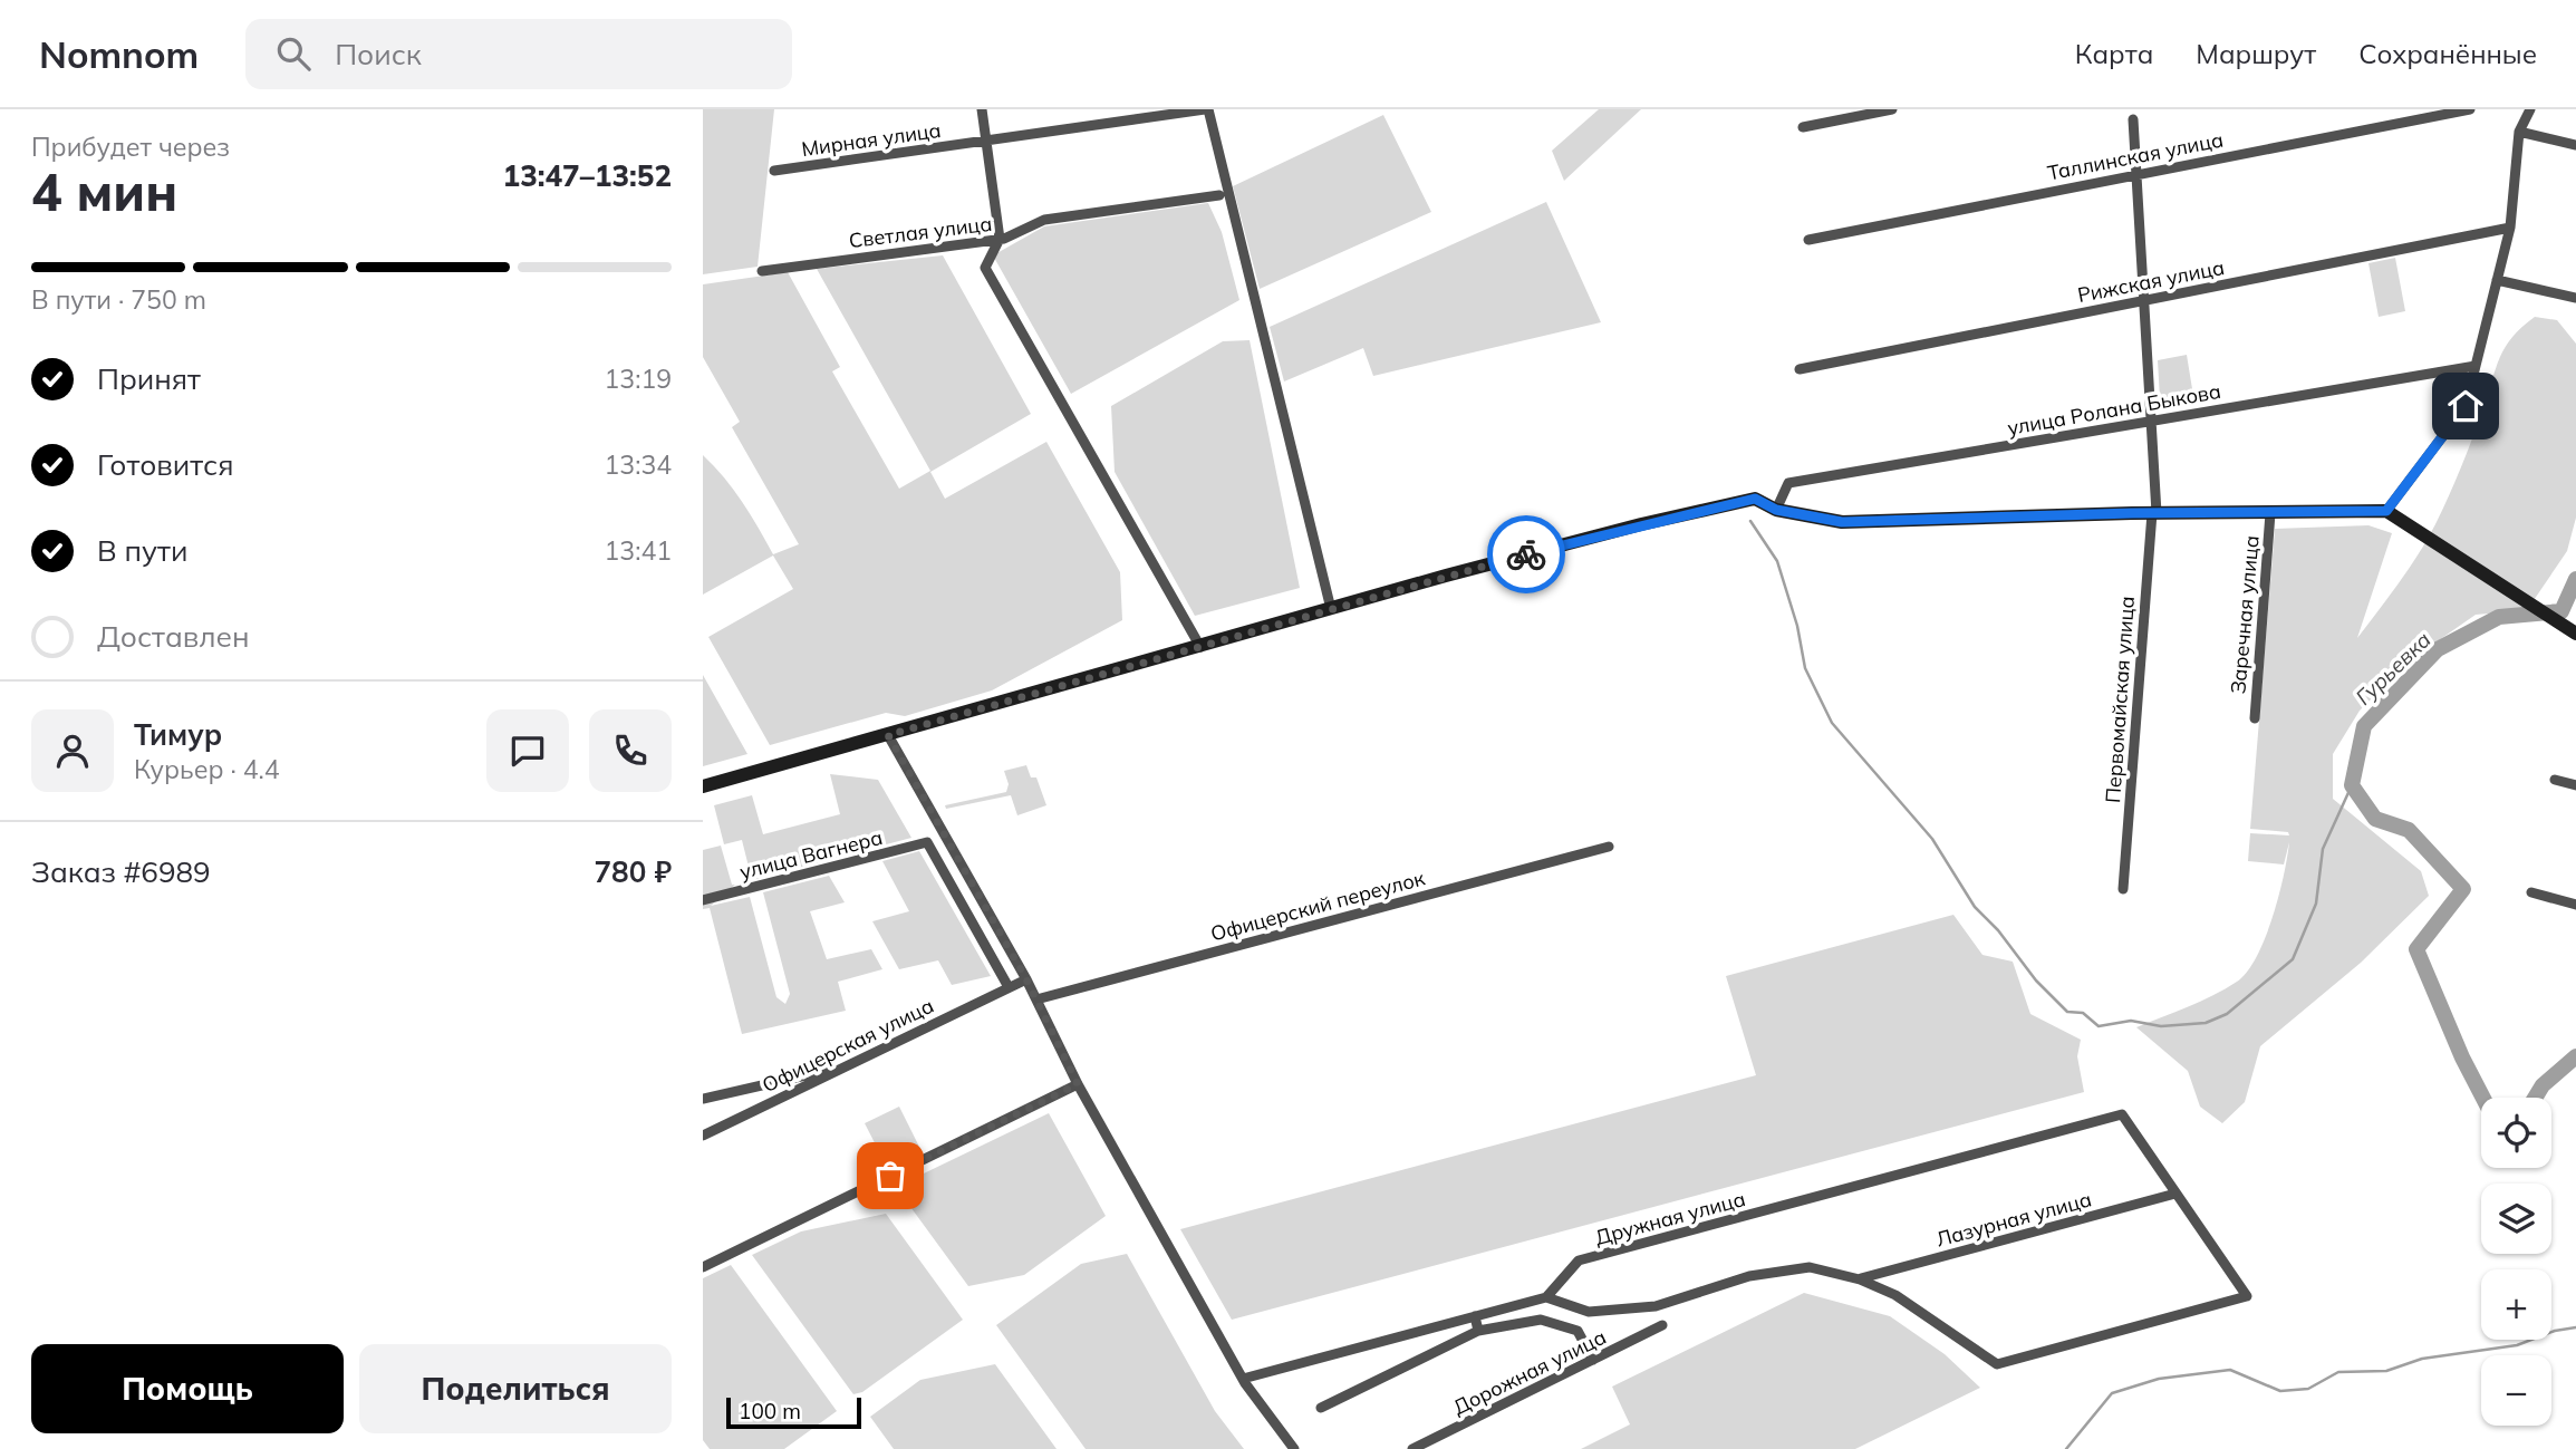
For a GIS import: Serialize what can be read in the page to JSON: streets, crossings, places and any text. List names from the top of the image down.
{
  "streets": {
    "street": [
      "Мирная улица",
      "Таллинская улица",
      "Светлая улица",
      "Рижская улица",
      "улица Ролана Быкова",
      "Заречная улица",
      "Первомайская улица",
      "улица Вагнера",
      "Офицерский переулок",
      "Офицерская улица",
      "Дружная улица",
      "Лазурная улица",
      "Дорожная улица"
    ]
  },
  "crossings": [
    ["Таллинская улица", "Первомайская улица"],
    ["Рижская улица", "Первомайская улица"],
    ["улица Ролана Быкова", "Первомайская улица"],
    ["улица Вагнера", "Офицерская улица"],
    ["Дружная улица", "Лазурная улица"]
  ],
  "water": ["Гурьевка"],
  "scale_bar": "100 m",
  "page": {
    "header": "Nomnom",
    "search": "Поиск",
    "nav": ["Карта", "Маршрут", "Сохранённые"],
    "heading": ["4 мин", "Прибудет через", "13:47–13:52"],
    "panel": [
      "Тимур",
      "Курьер · 4.4",
      "Заказ #6989",
      "780 ₽"
    ],
    "bar": "В пути · 750 m",
    "list": [
      ["Принят", "13:19"],
      ["Готовится", "13:34"],
      ["В пути", "13:41"],
      "Доставлен"
    ],
    "map_buttons": ["+", "−"],
    "buttons": ["Помощь", "Поделиться"],
    "scale": "100 m"
  }
}
